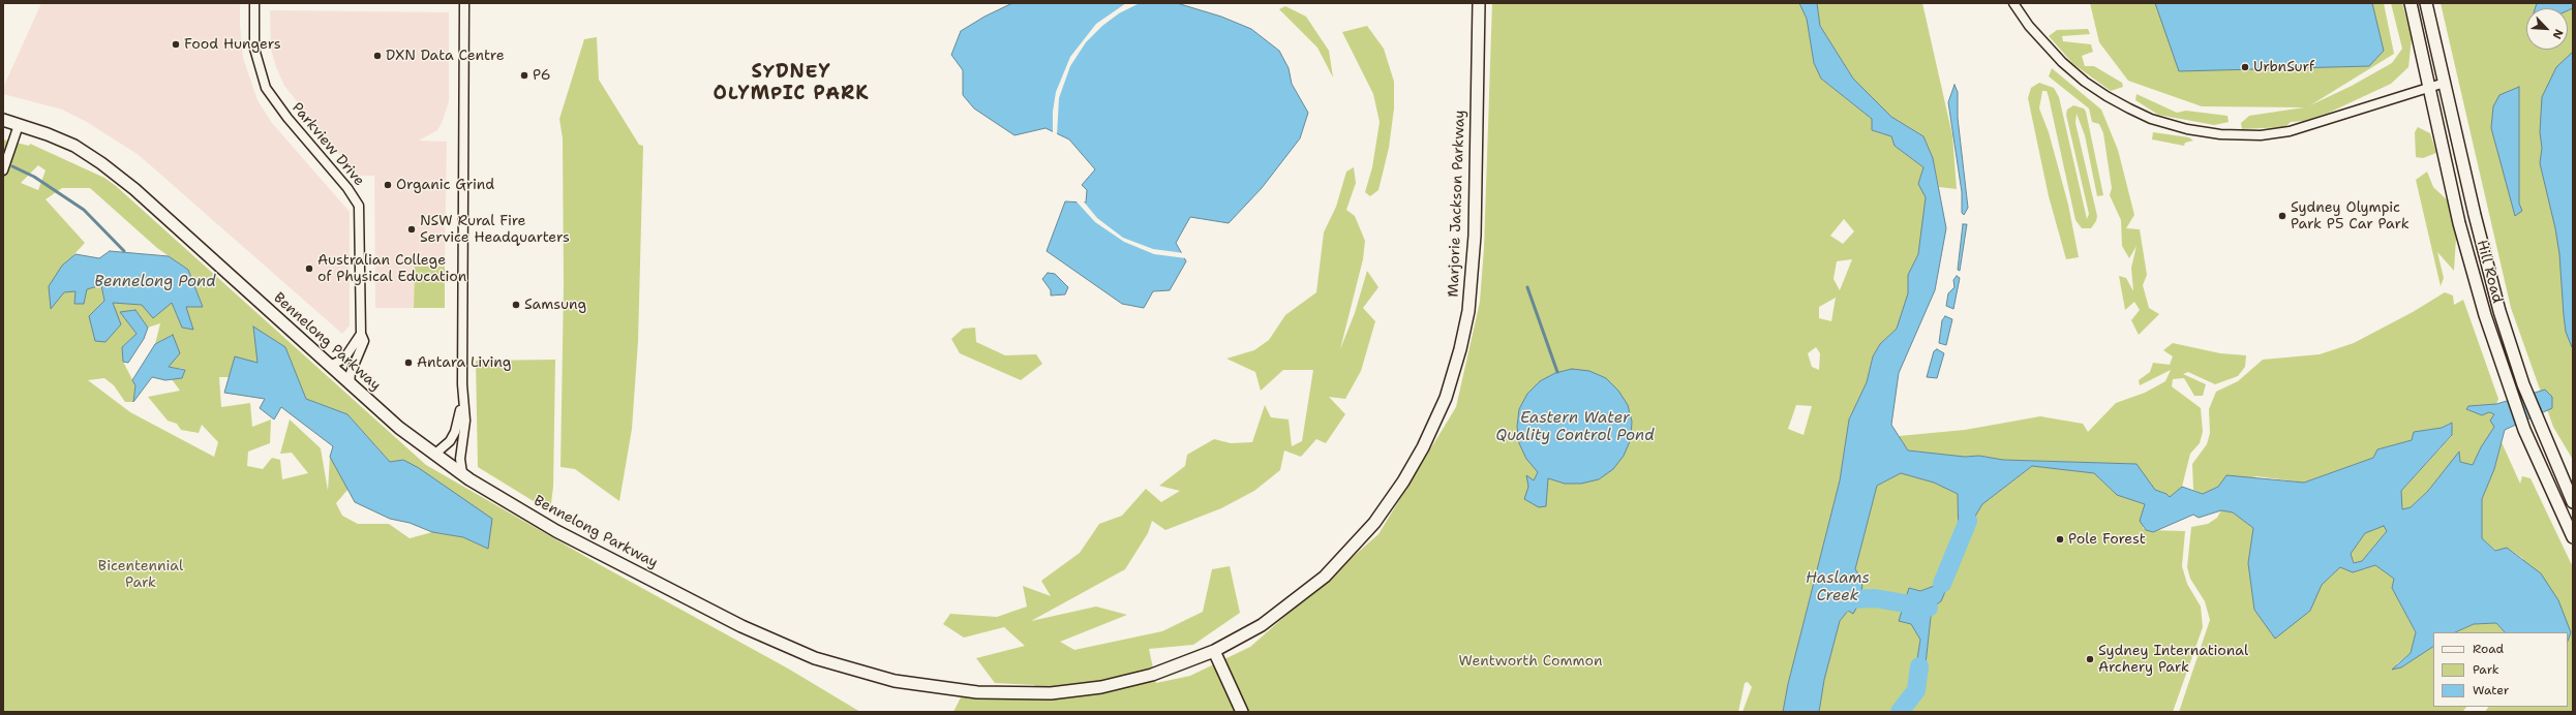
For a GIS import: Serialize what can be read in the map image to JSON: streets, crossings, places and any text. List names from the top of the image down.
{
  "streets": {
    "street": [
      "Parkview Drive",
      "Marjorie Jackson Parkway",
      "Hill Road",
      "Bennelong Parkway"
    ]
  },
  "crossings": [
    ["Parkview Drive", "Bennelong Parkway"],
    ["Marjorie Jackson Parkway", "Bennelong Parkway"]
  ],
  "districts": ["SYDNEY OLYMPIC PARK"],
  "water": ["Bennelong Pond", "Eastern Water Quality Control Pond", "Haslams Creek"],
  "parks": ["Bicentennial Park", "Wentworth Common"],
  "places": [
    "Food Hungers",
    "DXN Data Centre",
    "UrbnSurf",
    "P6",
    "Organic Grind",
    "Sydney Olympic Park P5 Car Park",
    "NSW Rural Fire Service Headquarters",
    "Australian College of Physical Education",
    "Samsung",
    "Antara Living",
    "Pole Forest",
    "Sydney International Archery Park"
  ],
  "legend": ["Road", "Park", "Water"],
  "north": "bottom right"
}
